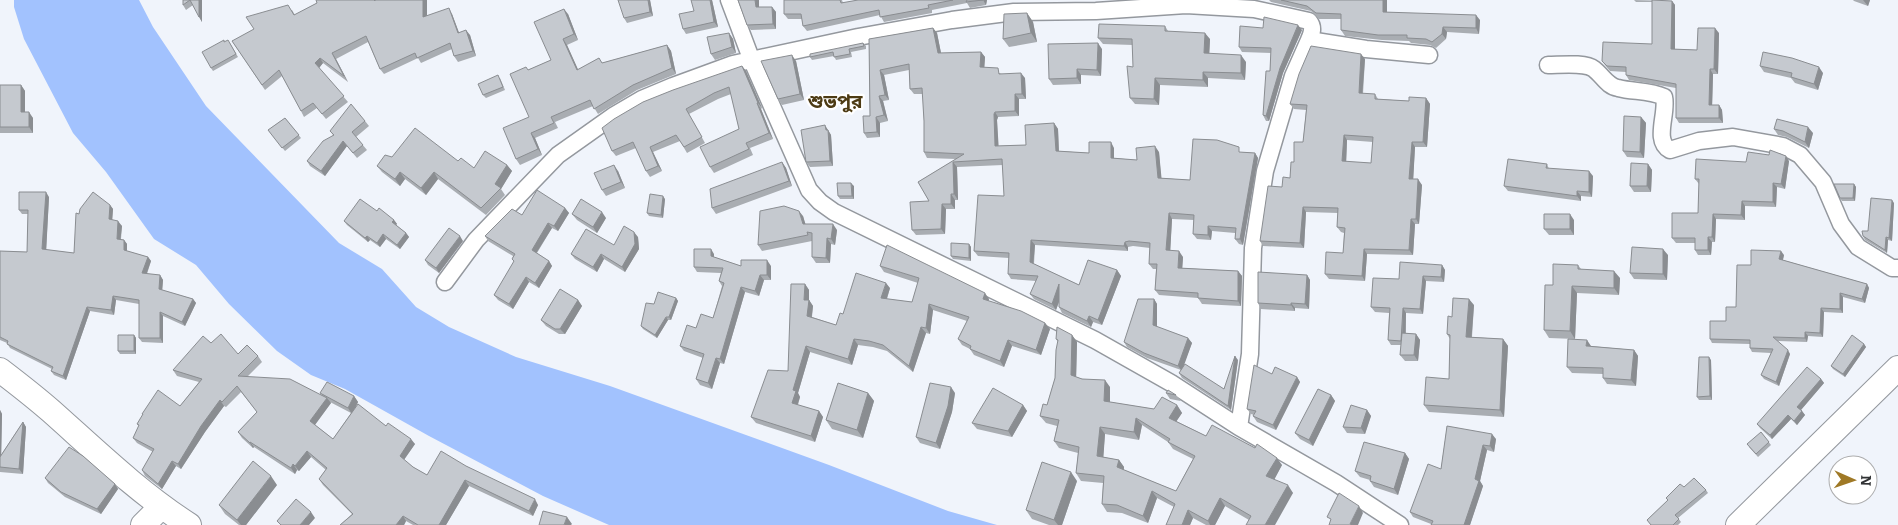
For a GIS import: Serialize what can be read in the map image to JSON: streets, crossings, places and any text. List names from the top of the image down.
{
  "districts": ["শুভপুর"],
  "north": "right"
}
